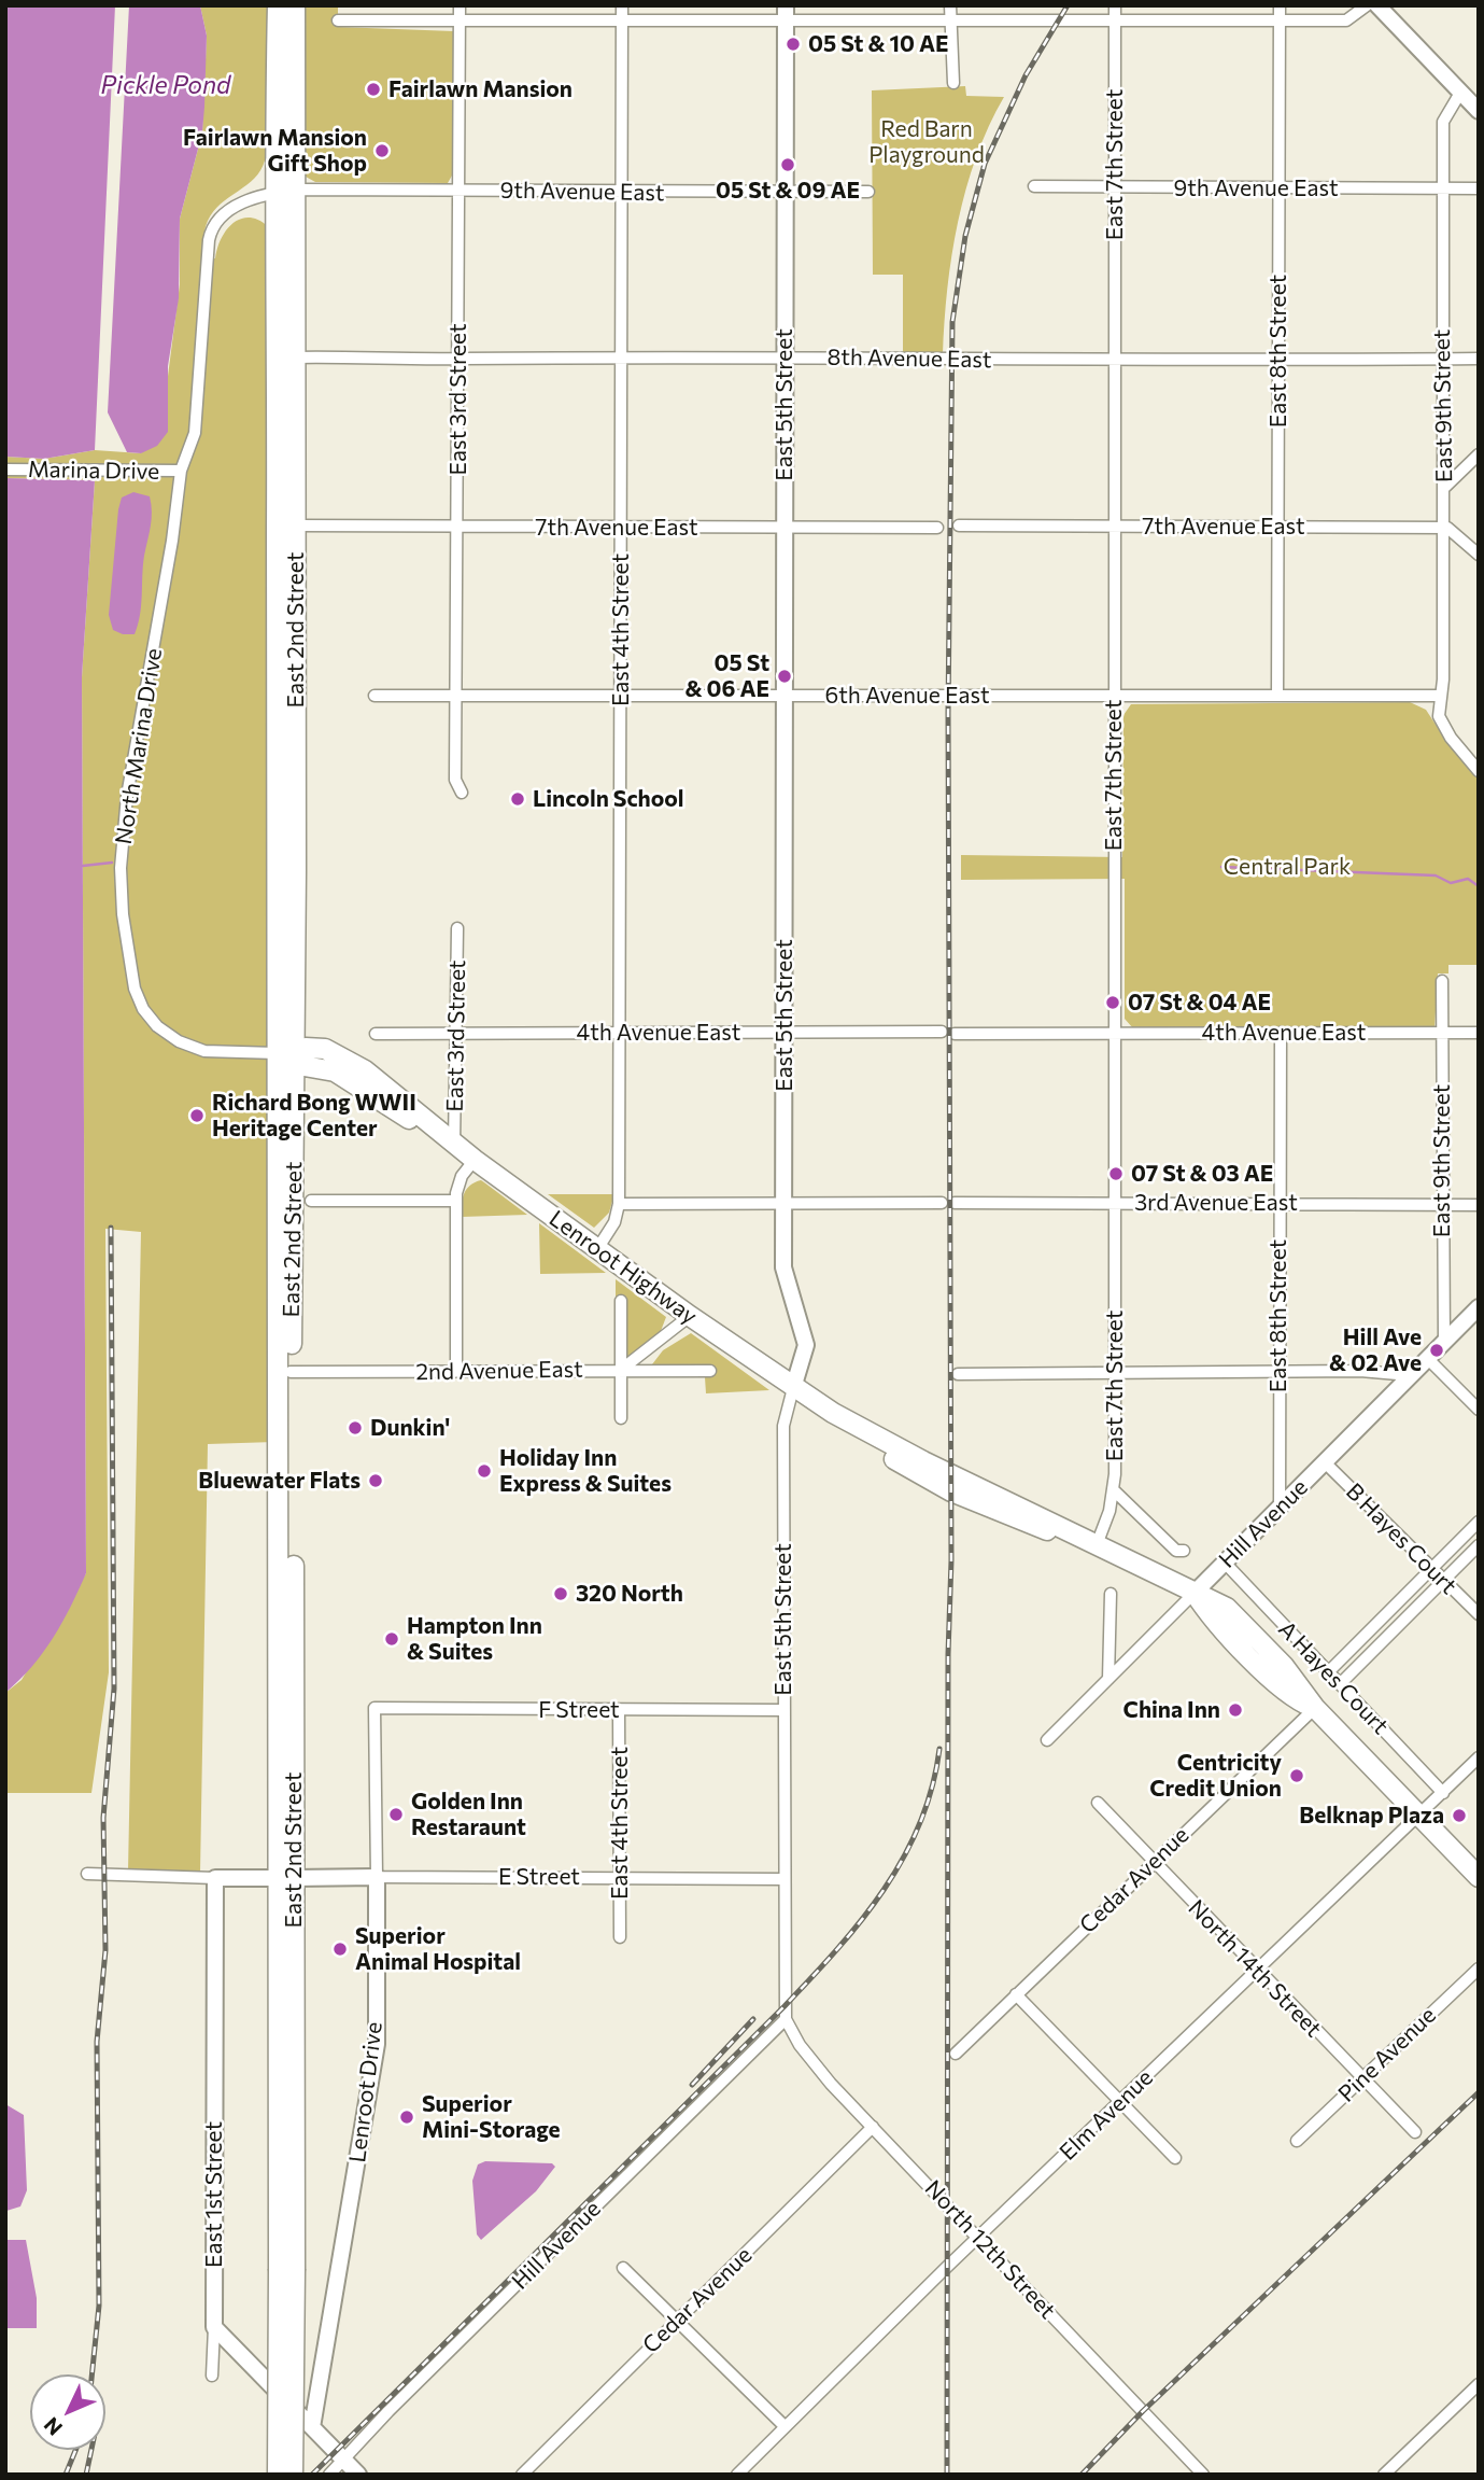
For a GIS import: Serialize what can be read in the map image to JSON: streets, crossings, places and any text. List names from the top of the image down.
{
  "streets": {
    "highway": ["East 2nd Street", "Lenroot Highway"],
    "street": [
      "East 7th Street",
      "9th Avenue East",
      "East 8th Street",
      "8th Avenue East",
      "East 3rd Street",
      "East 5th Street",
      "East 9th Street",
      "Marina Drive",
      "7th Avenue East",
      "East 4th Street",
      "6th Avenue East",
      "North Marina Drive",
      "4th Avenue East",
      "3rd Avenue East",
      "2nd Avenue East",
      "Hill Avenue",
      "B Hayes Court",
      "A Hayes Court",
      "F Street",
      "E Street",
      "Cedar Avenue",
      "North 14th Street",
      "Pine Avenue",
      "Lenroot Drive",
      "Elm Avenue",
      "East 1st Street",
      "North 12th Street"
    ]
  },
  "crossings": [
    ["East 7th Street", "9th Avenue East"],
    ["East 7th Street", "8th Avenue East"],
    ["East 7th Street", "7th Avenue East"],
    ["East 7th Street", "6th Avenue East"],
    ["East 7th Street", "4th Avenue East"],
    ["East 7th Street", "3rd Avenue East"],
    ["East 7th Street", "Lenroot Highway"],
    ["9th Avenue East", "East 8th Street"],
    ["9th Avenue East", "East 3rd Street"],
    ["9th Avenue East", "East 5th Street"],
    ["9th Avenue East", "East 9th Street"],
    ["9th Avenue East", "East 2nd Street"],
    ["9th Avenue East", "East 4th Street"],
    ["9th Avenue East", "North Marina Drive"],
    ["East 8th Street", "8th Avenue East"],
    ["East 8th Street", "7th Avenue East"],
    ["East 8th Street", "6th Avenue East"],
    ["East 8th Street", "4th Avenue East"],
    ["East 8th Street", "3rd Avenue East"],
    ["East 8th Street", "Hill Avenue"],
    ["8th Avenue East", "East 3rd Street"],
    ["8th Avenue East", "East 5th Street"],
    ["8th Avenue East", "East 9th Street"],
    ["8th Avenue East", "East 2nd Street"],
    ["8th Avenue East", "East 4th Street"],
    ["East 3rd Street", "7th Avenue East"],
    ["East 3rd Street", "6th Avenue East"],
    ["East 3rd Street", "4th Avenue East"],
    ["East 3rd Street", "Lenroot Highway"],
    ["East 5th Street", "7th Avenue East"],
    ["East 5th Street", "6th Avenue East"],
    ["East 5th Street", "4th Avenue East"],
    ["East 5th Street", "Lenroot Highway"],
    ["East 5th Street", "Hill Avenue"],
    ["East 5th Street", "F Street"],
    ["East 5th Street", "E Street"],
    ["East 5th Street", "North 12th Street"],
    ["East 9th Street", "7th Avenue East"],
    ["East 9th Street", "6th Avenue East"],
    ["East 9th Street", "4th Avenue East"],
    ["East 9th Street", "3rd Avenue East"],
    ["East 9th Street", "Hill Avenue"],
    ["Marina Drive", "North Marina Drive"],
    ["7th Avenue East", "East 2nd Street"],
    ["7th Avenue East", "East 4th Street"],
    ["East 2nd Street", "North Marina Drive"],
    ["East 2nd Street", "Lenroot Highway"],
    ["East 2nd Street", "2nd Avenue East"],
    ["East 2nd Street", "E Street"],
    ["East 4th Street", "6th Avenue East"],
    ["East 4th Street", "4th Avenue East"],
    ["East 4th Street", "Lenroot Highway"],
    ["East 4th Street", "F Street"],
    ["East 4th Street", "E Street"],
    ["North Marina Drive", "Lenroot Highway"],
    ["Lenroot Highway", "Hill Avenue"],
    ["Hill Avenue", "B Hayes Court"],
    ["Hill Avenue", "A Hayes Court"],
    ["Hill Avenue", "North 12th Street"],
    ["A Hayes Court", "Elm Avenue"],
    ["F Street", "Lenroot Drive"],
    ["E Street", "Lenroot Drive"],
    ["E Street", "East 1st Street"],
    ["Cedar Avenue", "North 14th Street"],
    ["Cedar Avenue", "North 12th Street"],
    ["North 14th Street", "Pine Avenue"],
    ["North 14th Street", "Elm Avenue"],
    ["Elm Avenue", "North 12th Street"]
  ],
  "water": ["Pickle Pond"],
  "parks": ["Red Barn Playground", "Central Park"],
  "places": [
    "05 St & 10 AE",
    "Fairlawn Mansion",
    "Fairlawn Mansion Gift Shop",
    "05 St & 09 AE",
    "05 St & 06 AE",
    "Lincoln School",
    "07 St & 04 AE",
    "Richard Bong WWII Heritage Center",
    "07 St & 03 AE",
    "Hill Ave & 02 Ave",
    "Dunkin'",
    "Holiday Inn Express & Suites",
    "Bluewater Flats",
    "320 North",
    "Hampton Inn & Suites",
    "China Inn",
    "Centricity Credit Union",
    "Golden Inn Restaraunt",
    "Belknap Plaza",
    "Superior Animal Hospital",
    "Superior Mini-Storage"
  ],
  "north": "bottom left"
}
